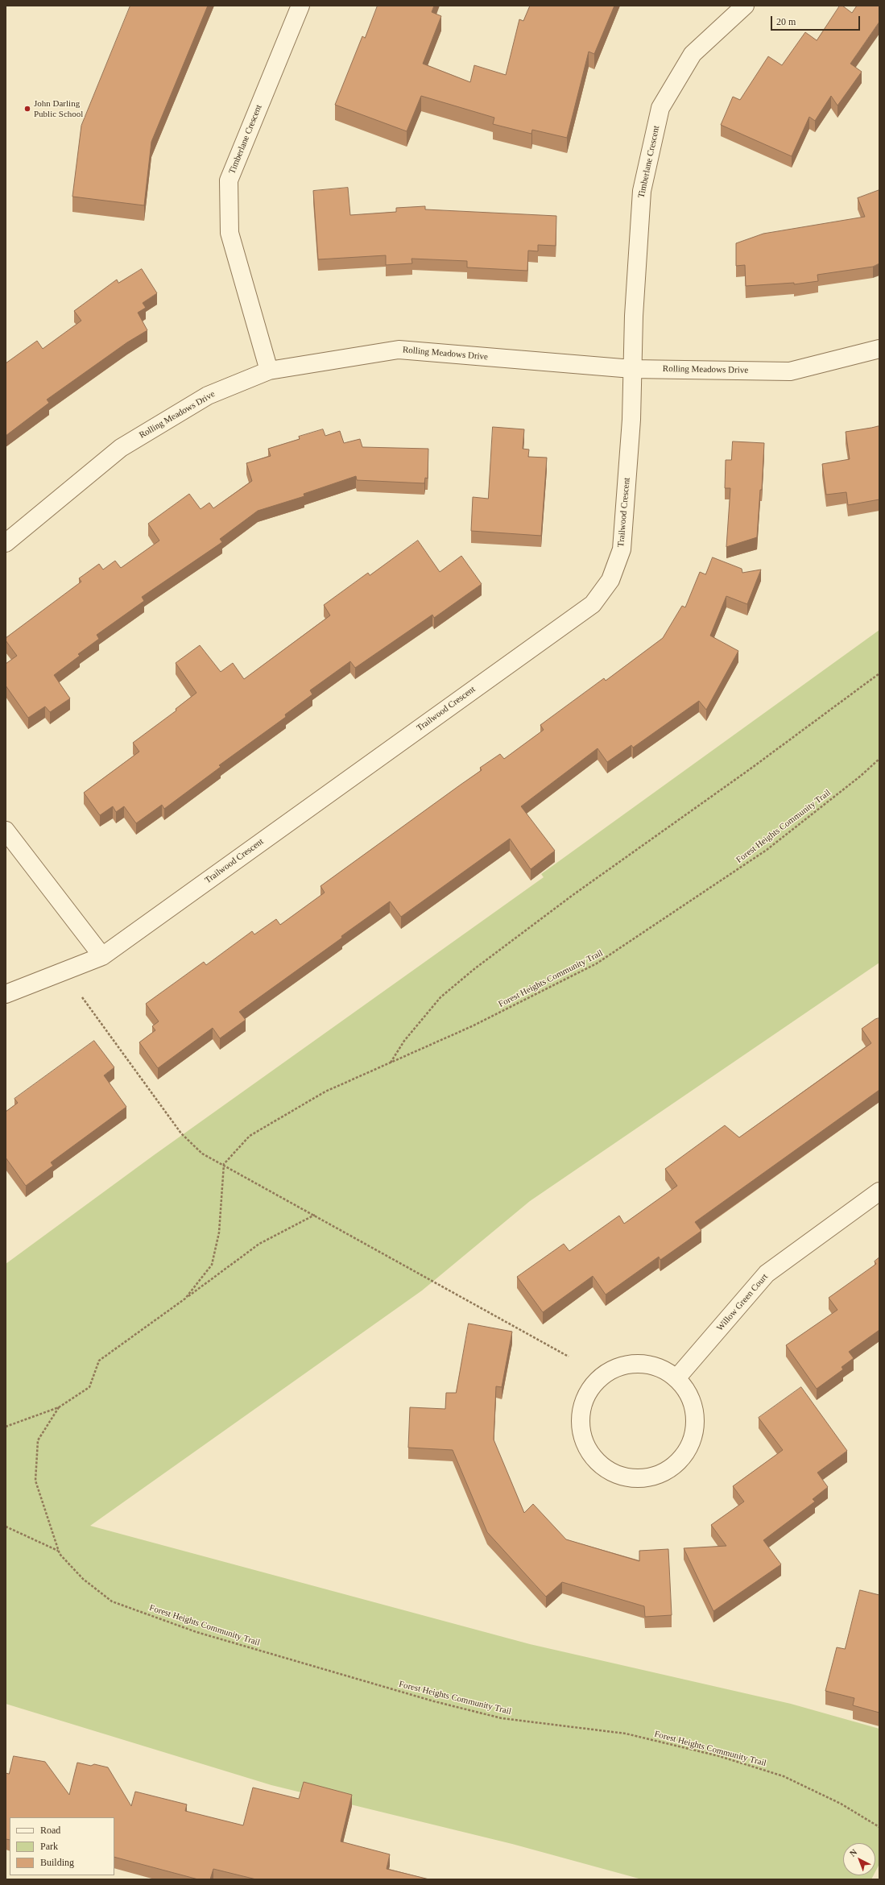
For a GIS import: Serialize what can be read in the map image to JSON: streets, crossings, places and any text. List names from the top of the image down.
{
  "streets": {
    "street": [
      "Timberlane Crescent",
      "Rolling Meadows Drive",
      "Trailwood Crescent",
      "Willow Green Court"
    ],
    "path": ["Forest Heights Community Trail"]
  },
  "crossings": [
    ["Timberlane Crescent", "Rolling Meadows Drive"],
    ["Timberlane Crescent", "Trailwood Crescent"],
    ["Rolling Meadows Drive", "Trailwood Crescent"]
  ],
  "places": ["John Darling Public School"],
  "legend": ["Road", "Park", "Building"],
  "scale_bar": "20 m",
  "north": "top left"
}
